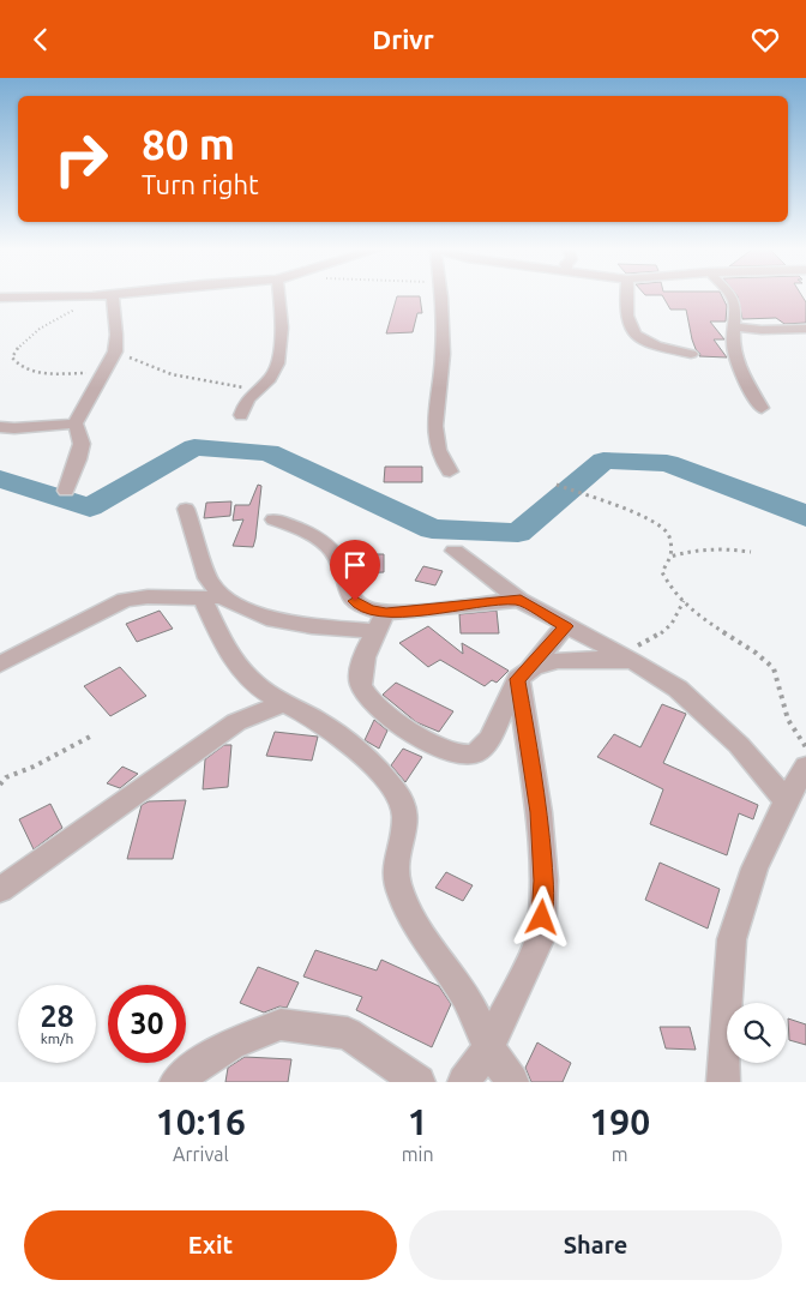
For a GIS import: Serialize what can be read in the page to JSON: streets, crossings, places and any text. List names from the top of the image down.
{
  "page": {
    "header": "Drivr",
    "turn": ["80 m", "Turn right"],
    "speed": "28 km/h",
    "limit": "30",
    "eta": [
      "10:16",
      "Arrival",
      "1",
      "min",
      "190",
      "m"
    ],
    "buttons": ["Exit", "Share"]
  }
}
